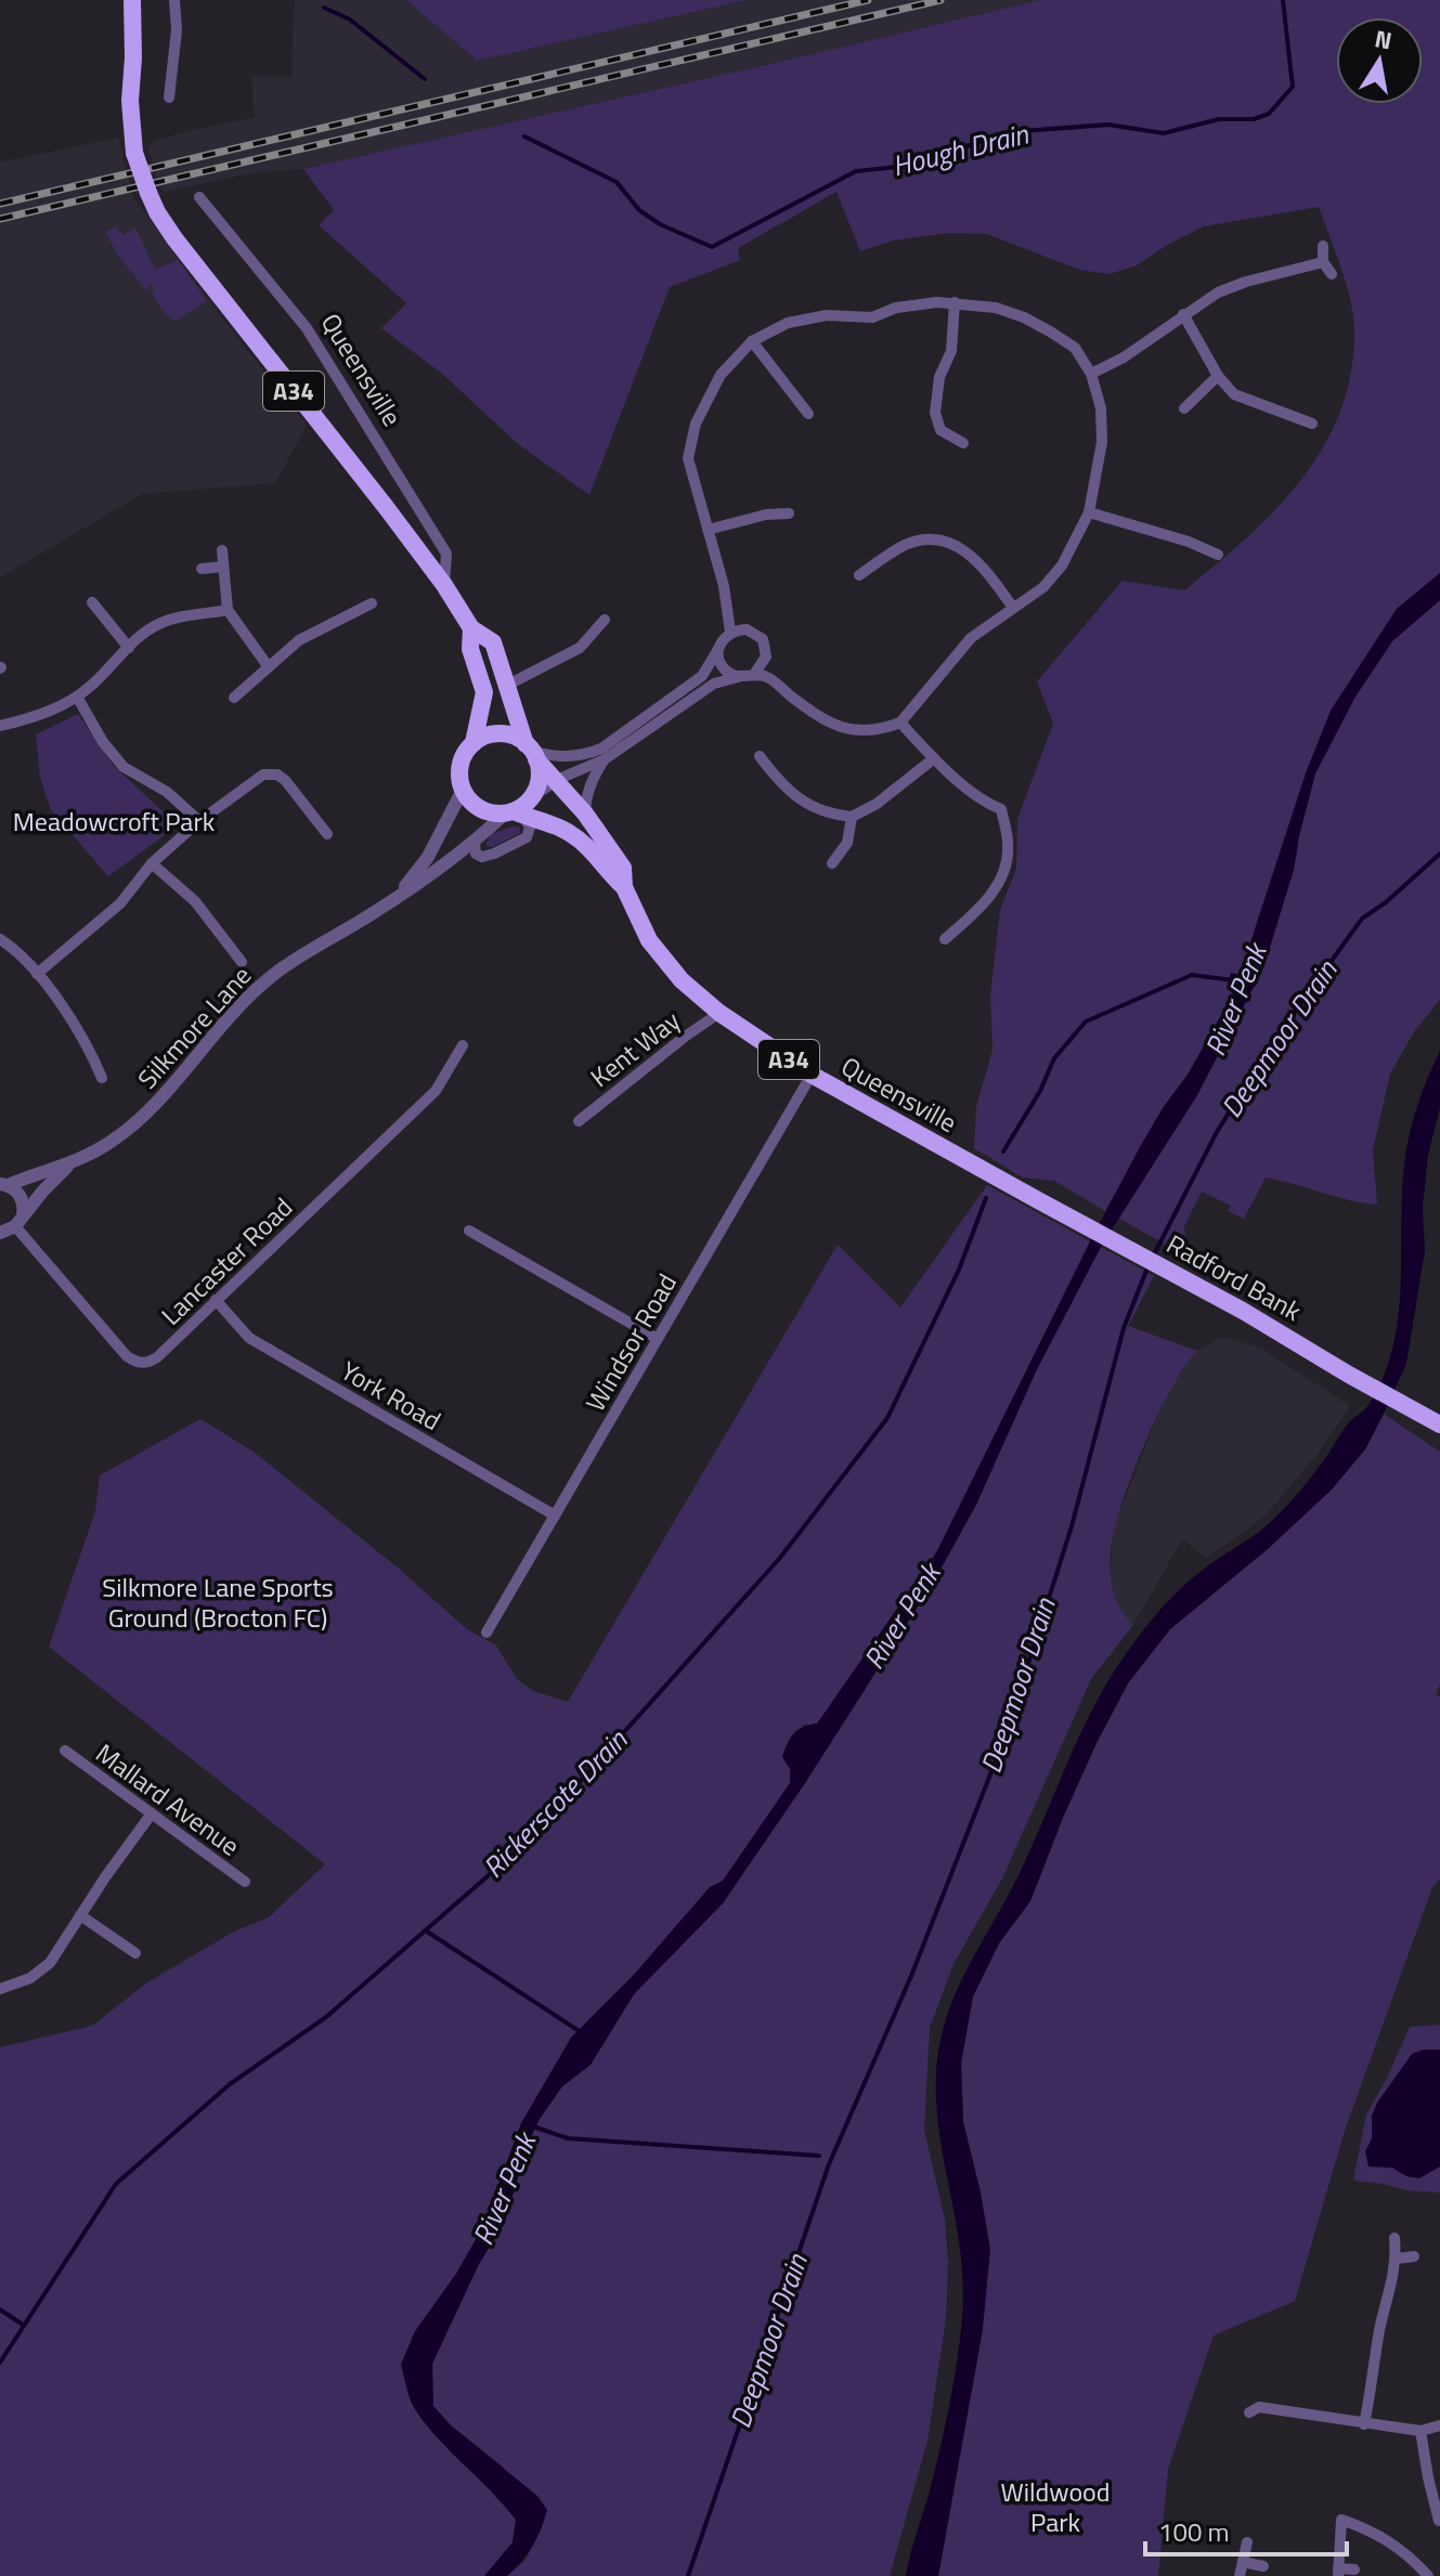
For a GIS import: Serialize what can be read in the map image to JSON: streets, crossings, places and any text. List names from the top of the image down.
{
  "streets": {
    "highway": ["Queensville", "A34", "Radford Bank"],
    "street": [
      "Silkmore Lane",
      "Kent Way",
      "Lancaster Road",
      "Windsor Road",
      "York Road",
      "Mallard Avenue"
    ]
  },
  "crossings": [
    ["Queensville", "A34"],
    ["Queensville", "Kent Way"],
    ["Queensville", "Radford Bank"],
    ["Queensville", "Windsor Road"],
    ["A34", "Silkmore Lane"],
    ["Silkmore Lane", "Lancaster Road"],
    ["Lancaster Road", "York Road"],
    ["Windsor Road", "York Road"]
  ],
  "water": [
    "Hough Drain",
    "River Penk",
    "Deepmoor Drain",
    "Rickerscote Drain"
  ],
  "parks": ["Meadowcroft Park", "Silkmore Lane Sports Ground (Brocton FC)", "Wildwood Park"],
  "scale_bar": "100 m",
  "north": "top"
}
